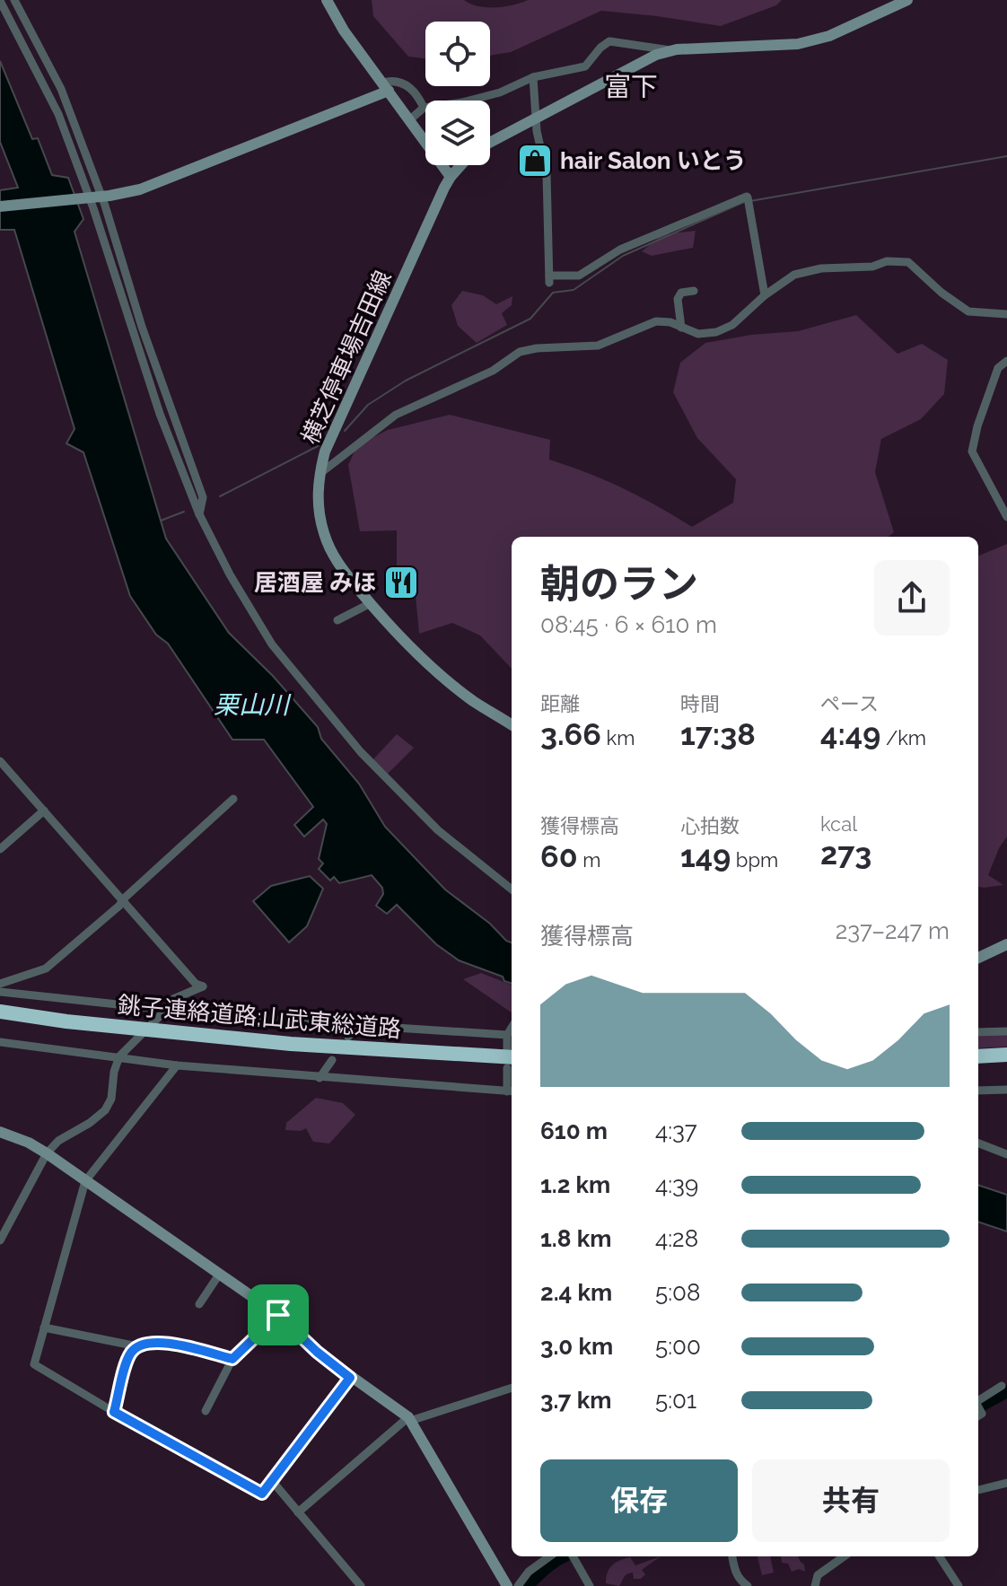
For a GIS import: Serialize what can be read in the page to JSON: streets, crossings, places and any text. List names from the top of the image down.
{
  "streets": {
    "highway": ["銚子連絡道路;山武東総道路"],
    "street": ["横芝停車場吉田線"]
  },
  "districts": ["富下"],
  "water": ["栗山川"],
  "places": {
    "shop": ["hair Salon いとう"],
    "restaurant": ["居酒屋 みほ"]
  },
  "page": {
    "heading": ["朝のラン", "08:45 · 6 × 610 m"],
    "stats": [
      ["距離", "3.66 km"],
      ["時間", "17:38"],
      ["ペース", "4:49 /km"],
      ["獲得標高", "60 m"],
      ["心拍数", "149 bpm"],
      ["kcal", "273"]
    ],
    "chart": ["獲得標高", "237–247 m"],
    "list": [
      {
        "name": "610 m",
        "note": "4:37"
      },
      {
        "name": "1.2 km",
        "note": "4:39"
      },
      {
        "name": "1.8 km",
        "note": "4:28"
      },
      {
        "name": "2.4 km",
        "note": "5:08"
      },
      {
        "name": "3.0 km",
        "note": "5:00"
      },
      {
        "name": "3.7 km",
        "note": "5:01"
      }
    ],
    "buttons": ["保存", "共有"]
  }
}
